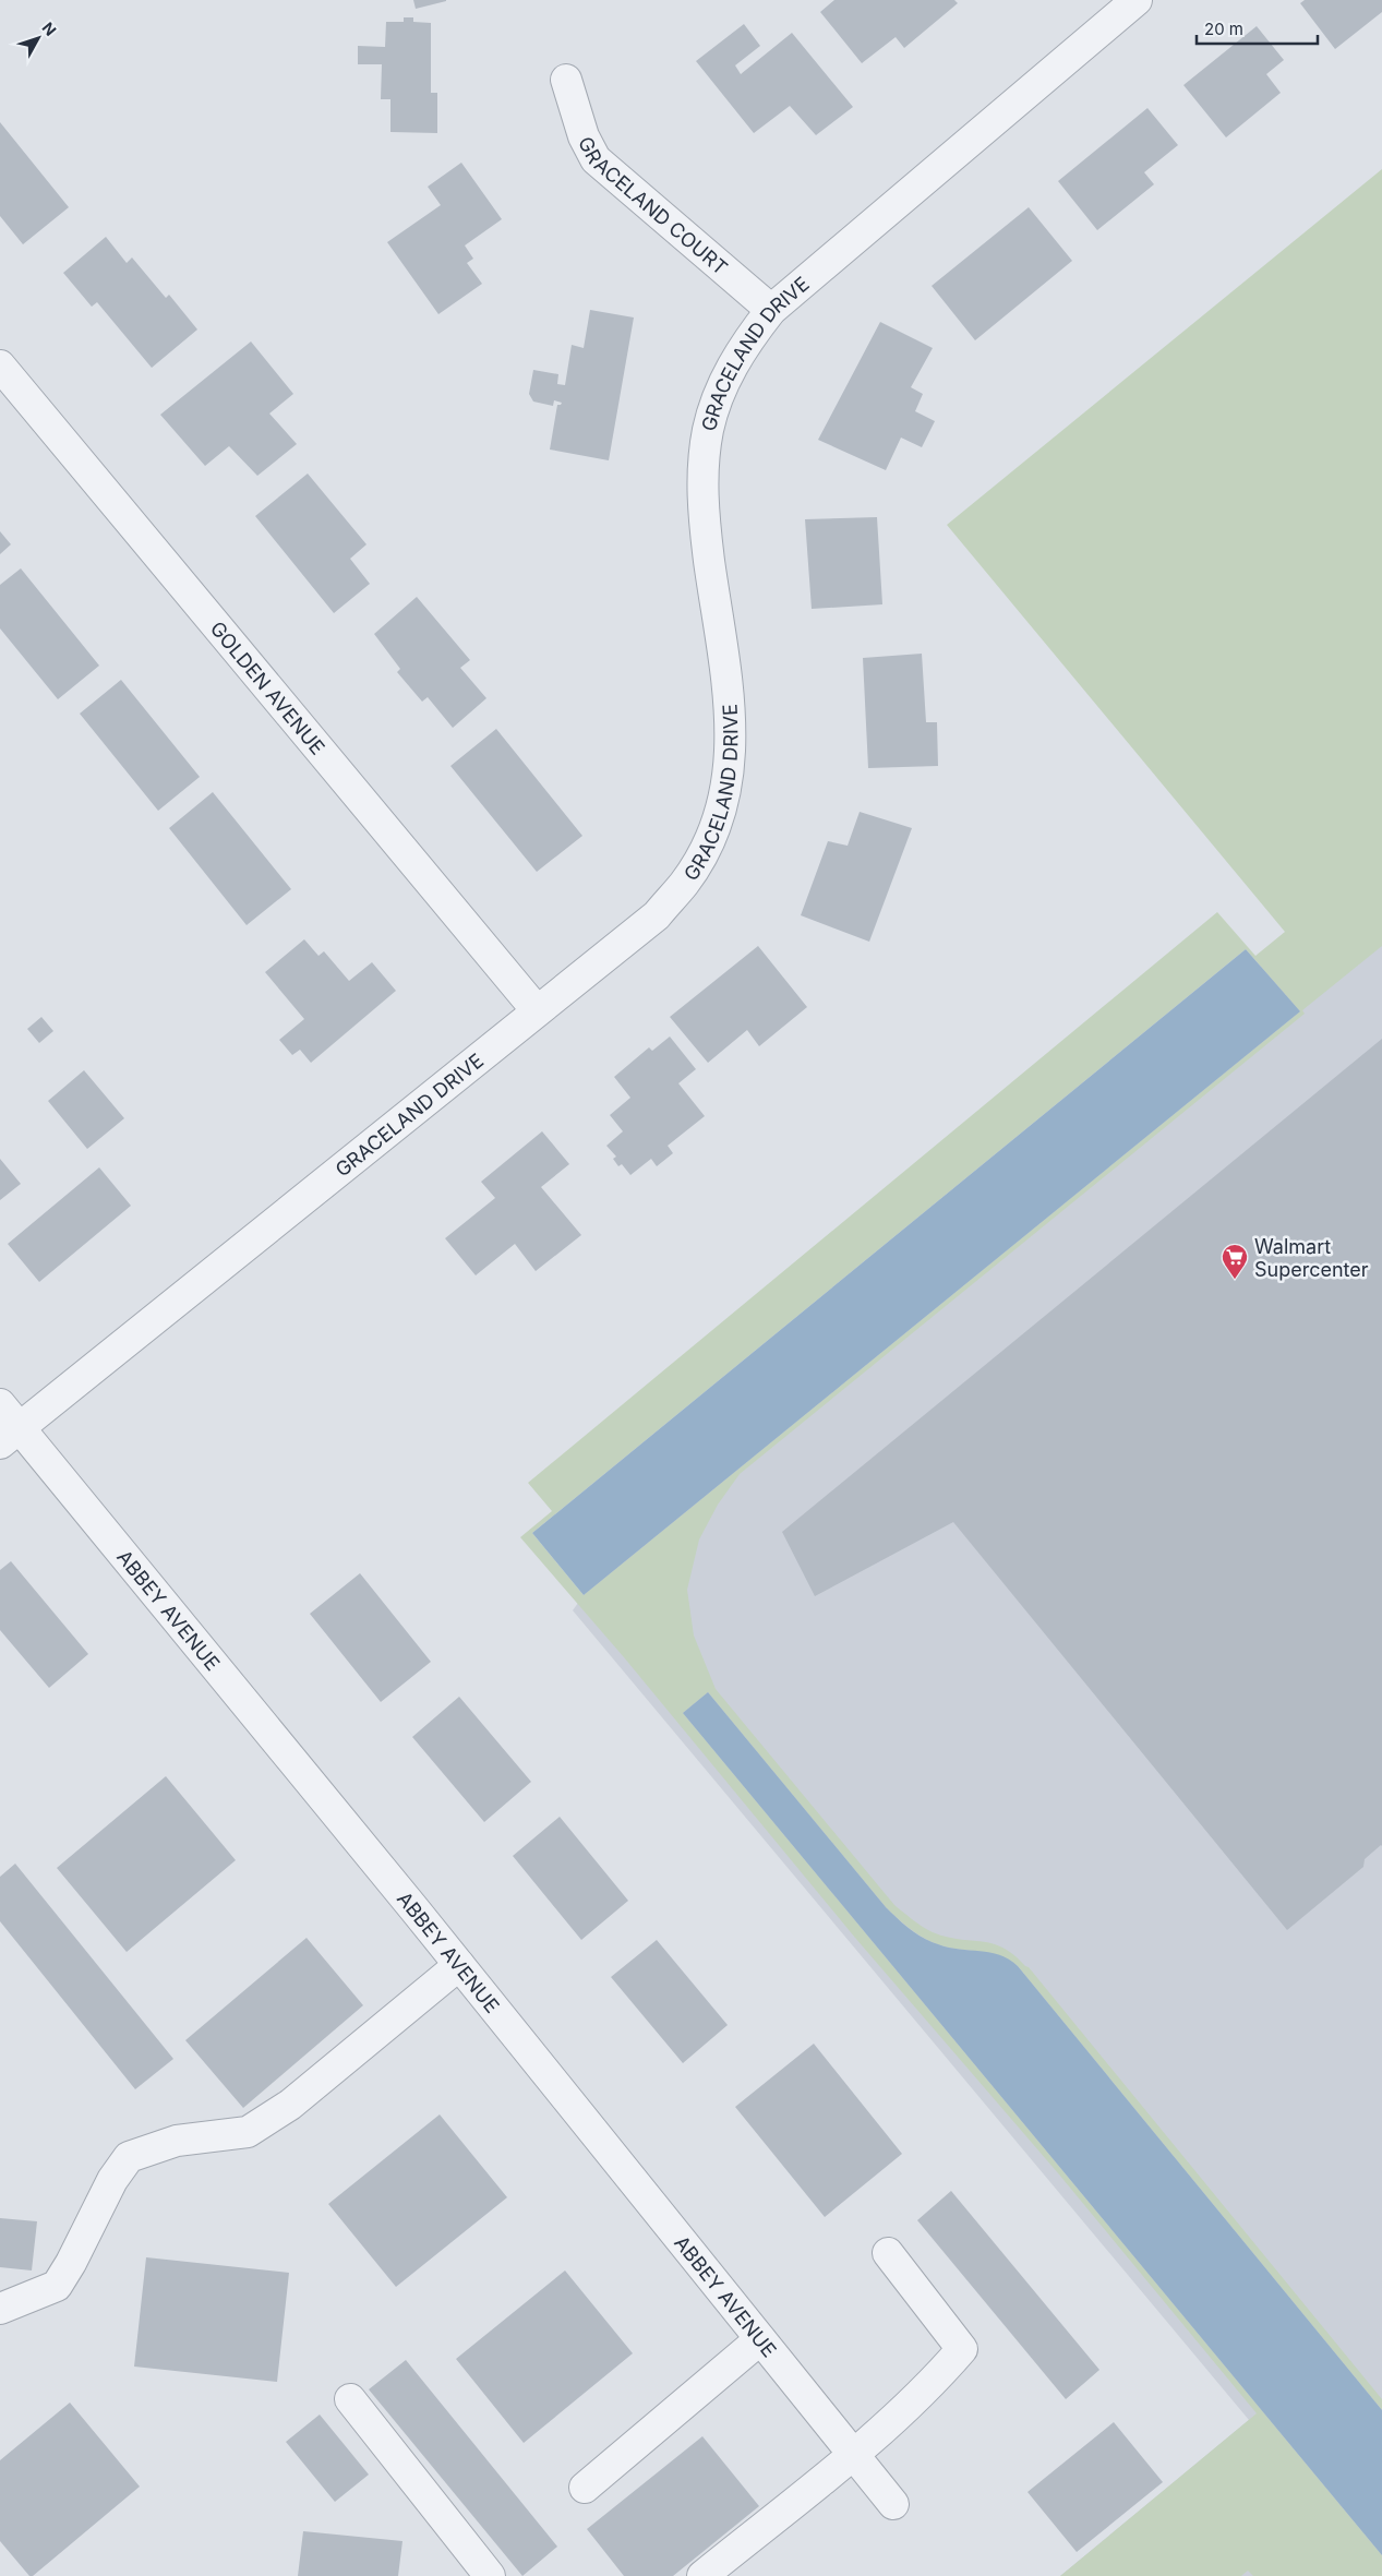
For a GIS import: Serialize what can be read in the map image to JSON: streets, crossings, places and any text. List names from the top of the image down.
{
  "streets": {
    "street": [
      "GRACELAND COURT",
      "GRACELAND DRIVE",
      "GOLDEN AVENUE",
      "ABBEY AVENUE"
    ]
  },
  "crossings": [
    ["GRACELAND COURT", "GRACELAND DRIVE"],
    ["GRACELAND DRIVE", "GOLDEN AVENUE"],
    ["GRACELAND DRIVE", "ABBEY AVENUE"]
  ],
  "places": {
    "supermarket": ["Walmart Supercenter"]
  },
  "scale_bar": "20 m",
  "north": "top right"
}
